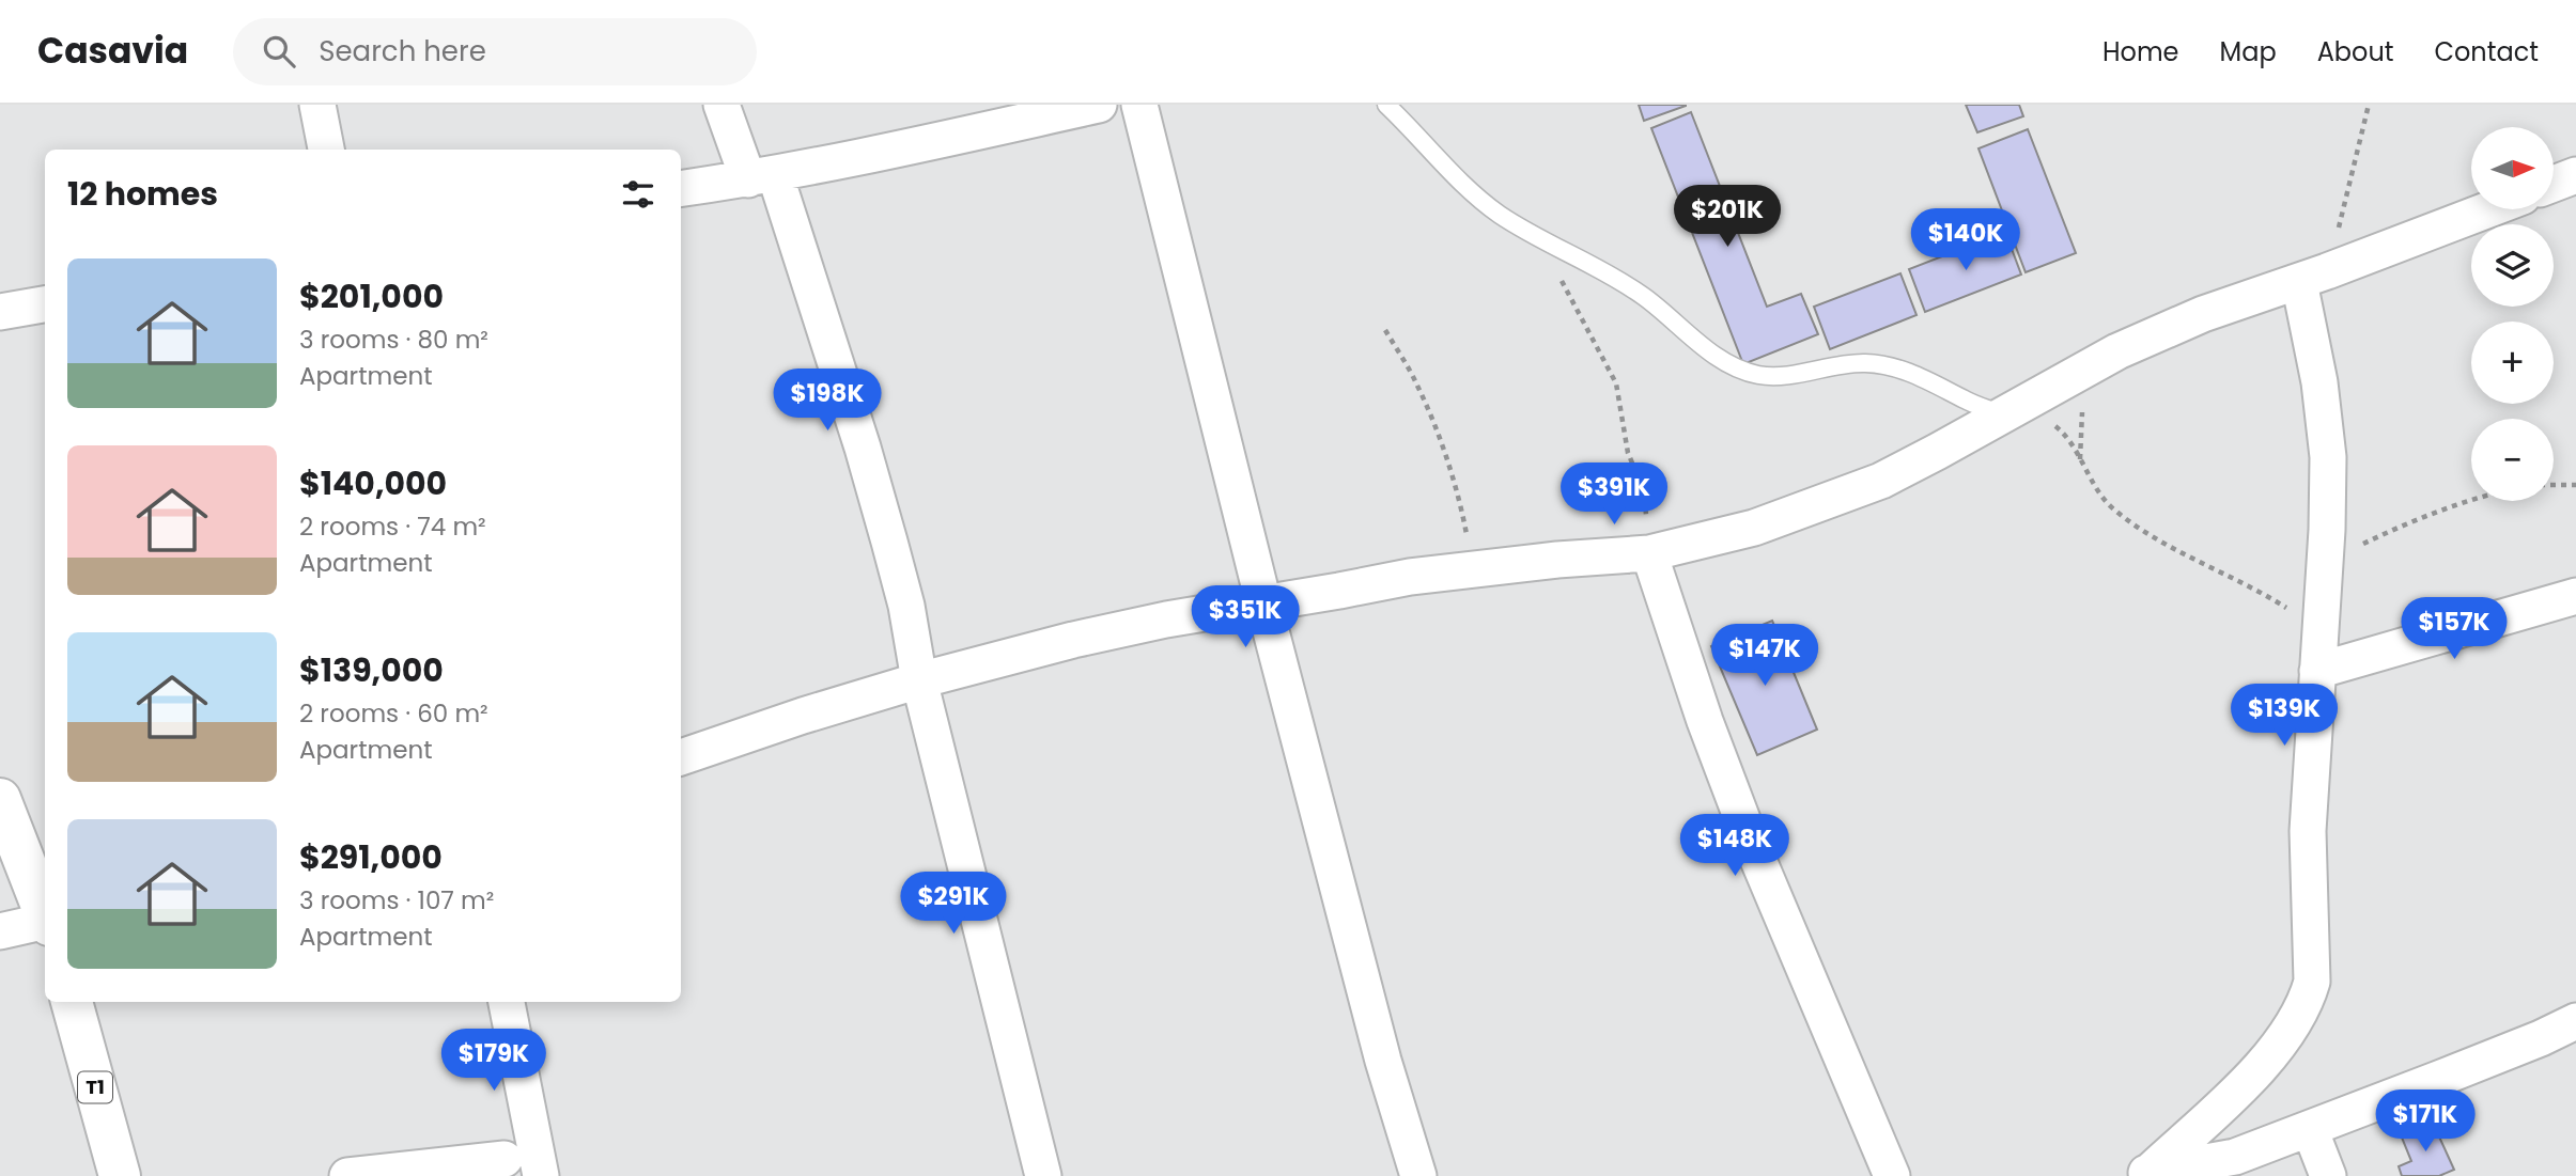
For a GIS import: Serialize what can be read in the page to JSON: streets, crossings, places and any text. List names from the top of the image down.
{
  "streets": {
    "highway": ["T1"]
  },
  "north": "right",
  "page": {
    "header": "Casavia",
    "search": "Search here",
    "nav": [
      "Home",
      "Map",
      "About",
      "Contact"
    ],
    "map_buttons": ["+", "−"],
    "heading": "12 homes",
    "price": [
      "$201K",
      "$140K",
      "$198K",
      "$391K",
      "$351K",
      "$157K",
      "$147K",
      "$139K",
      "$148K",
      "$291K",
      "$179K",
      "$171K"
    ],
    "list": [
      {
        "name": "$201,000",
        "note": "3 rooms · 80 m² · Apartment"
      },
      {
        "name": "$140,000",
        "note": "2 rooms · 74 m² · Apartment"
      },
      {
        "name": "$139,000",
        "note": "2 rooms · 60 m² · Apartment"
      },
      {
        "name": "$291,000",
        "note": "3 rooms · 107 m² · Apartment"
      }
    ]
  }
}
